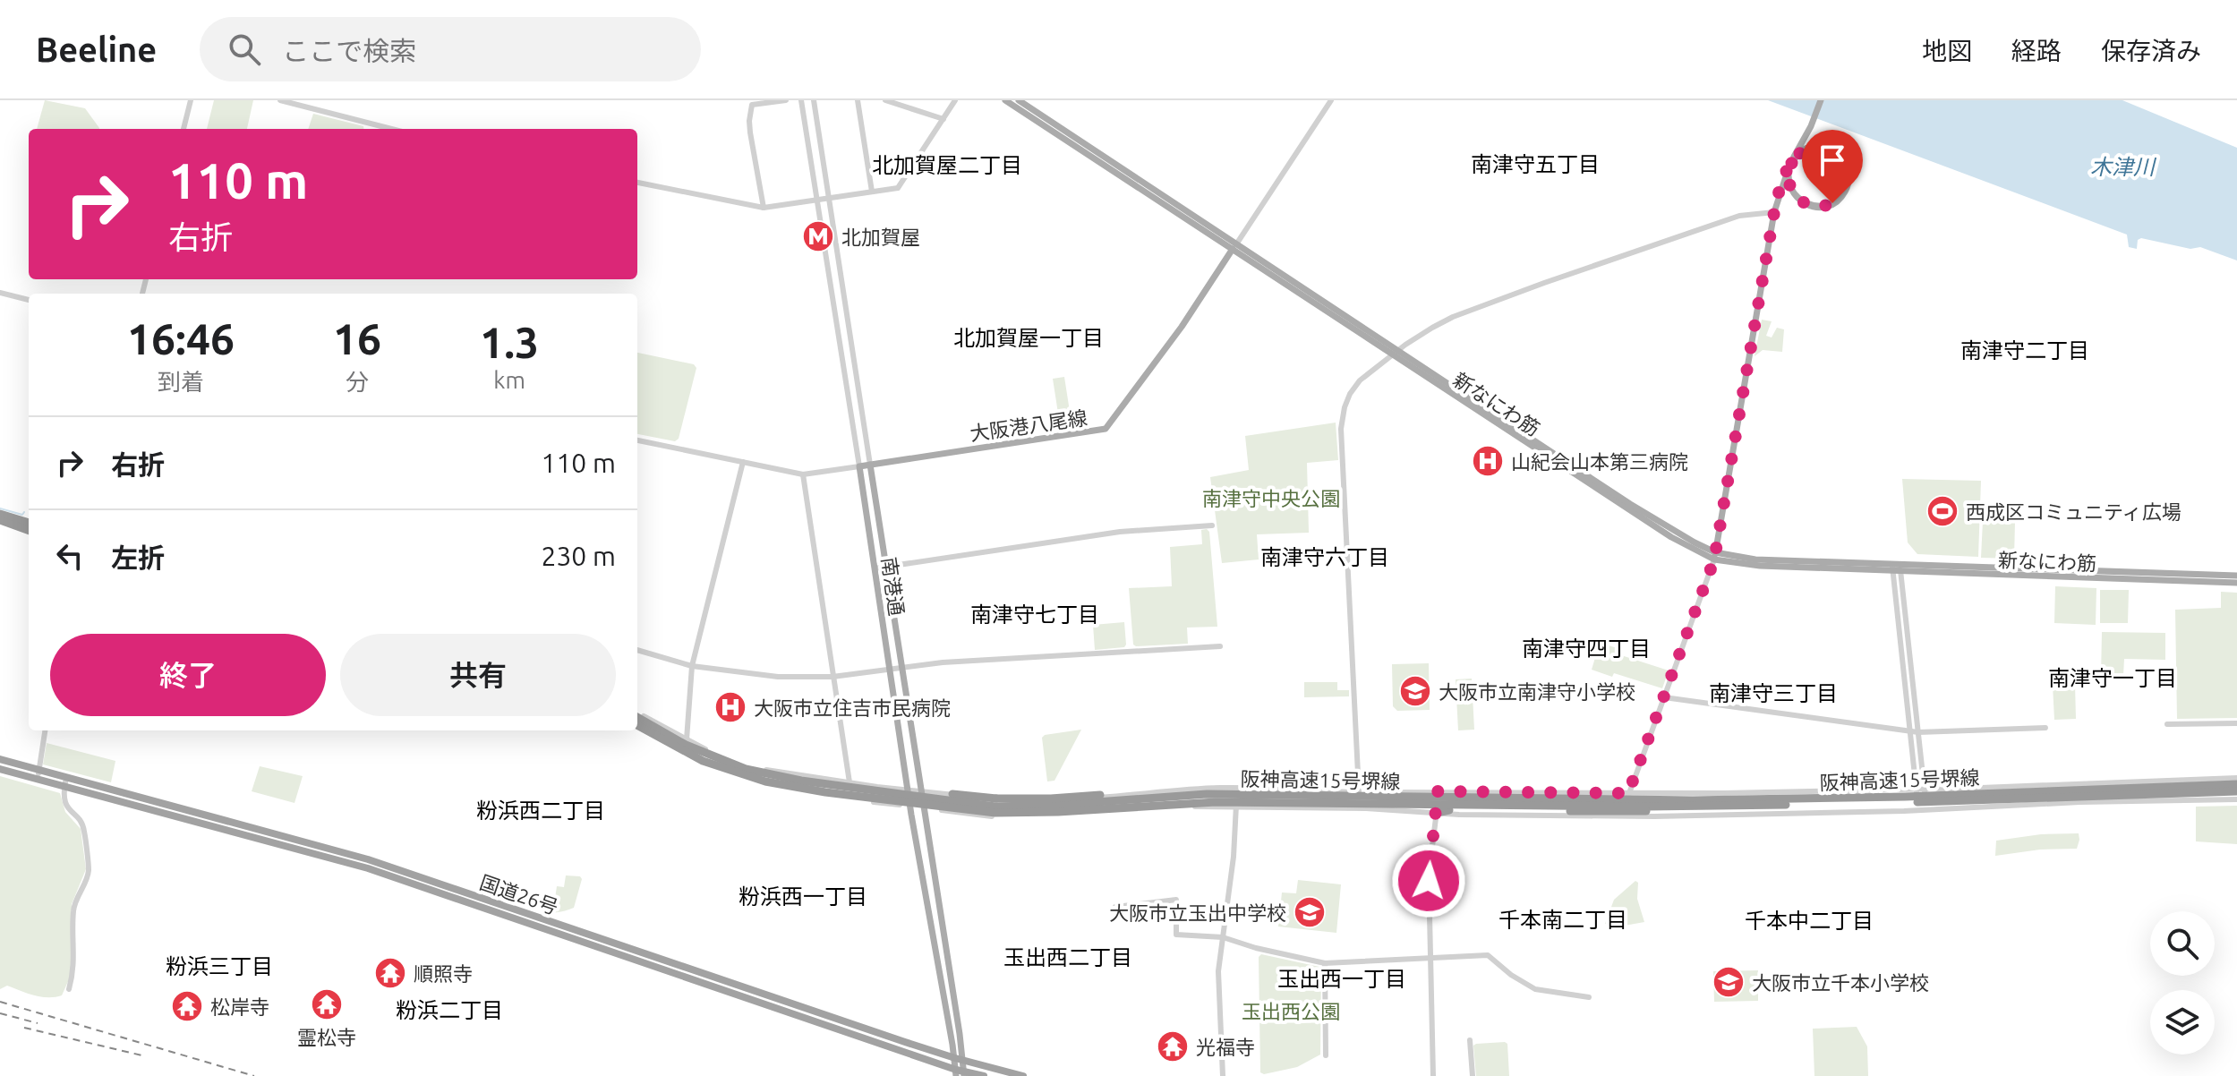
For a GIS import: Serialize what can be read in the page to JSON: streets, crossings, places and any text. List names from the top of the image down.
{
  "streets": {
    "highway": ["阪神高速15号堺線", "国道26号"],
    "main road": ["新なにわ筋", "大阪港八尾線", "南港通"]
  },
  "crossings": [
    ["新なにわ筋", "大阪港八尾線"],
    ["大阪港八尾線", "南港通"],
    ["南港通", "国道26号"]
  ],
  "districts": [
    "南津守五丁目",
    "北加賀屋二丁目",
    "北加賀屋一丁目",
    "南津守二丁目",
    "南津守六丁目",
    "南津守七丁目",
    "南津守四丁目",
    "南津守一丁目",
    "南津守三丁目",
    "粉浜西二丁目",
    "粉浜西一丁目",
    "千本南二丁目",
    "千本中二丁目",
    "玉出西二丁目",
    "粉浜三丁目",
    "玉出西一丁目",
    "粉浜二丁目"
  ],
  "water": ["木津川"],
  "parks": ["南津守中央公園", "玉出西公園"],
  "places": {
    "metro station": ["北加賀屋"],
    "hospital": ["山紀会山本第三病院", "大阪市立住吉市民病院"],
    "sports": ["西成区コミュニティ広場"],
    "school or university": ["大阪市立南津守小学校", "大阪市立玉出中学校", "大阪市立千本小学校"],
    "temple": [
      "順照寺",
      "霊松寺",
      "松岸寺",
      "光福寺"
    ]
  },
  "page": {
    "header": "Beeline",
    "search": "ここで検索",
    "nav": ["地図", "経路", "保存済み"],
    "turn": ["110 m", "右折"],
    "eta": [
      "16:46",
      "到着",
      "16",
      "分",
      "1.3",
      "km"
    ],
    "list": [
      {
        "name": "右折",
        "value": "110 m"
      },
      {
        "name": "左折",
        "value": "230 m"
      }
    ],
    "buttons": ["終了", "共有"]
  }
}
